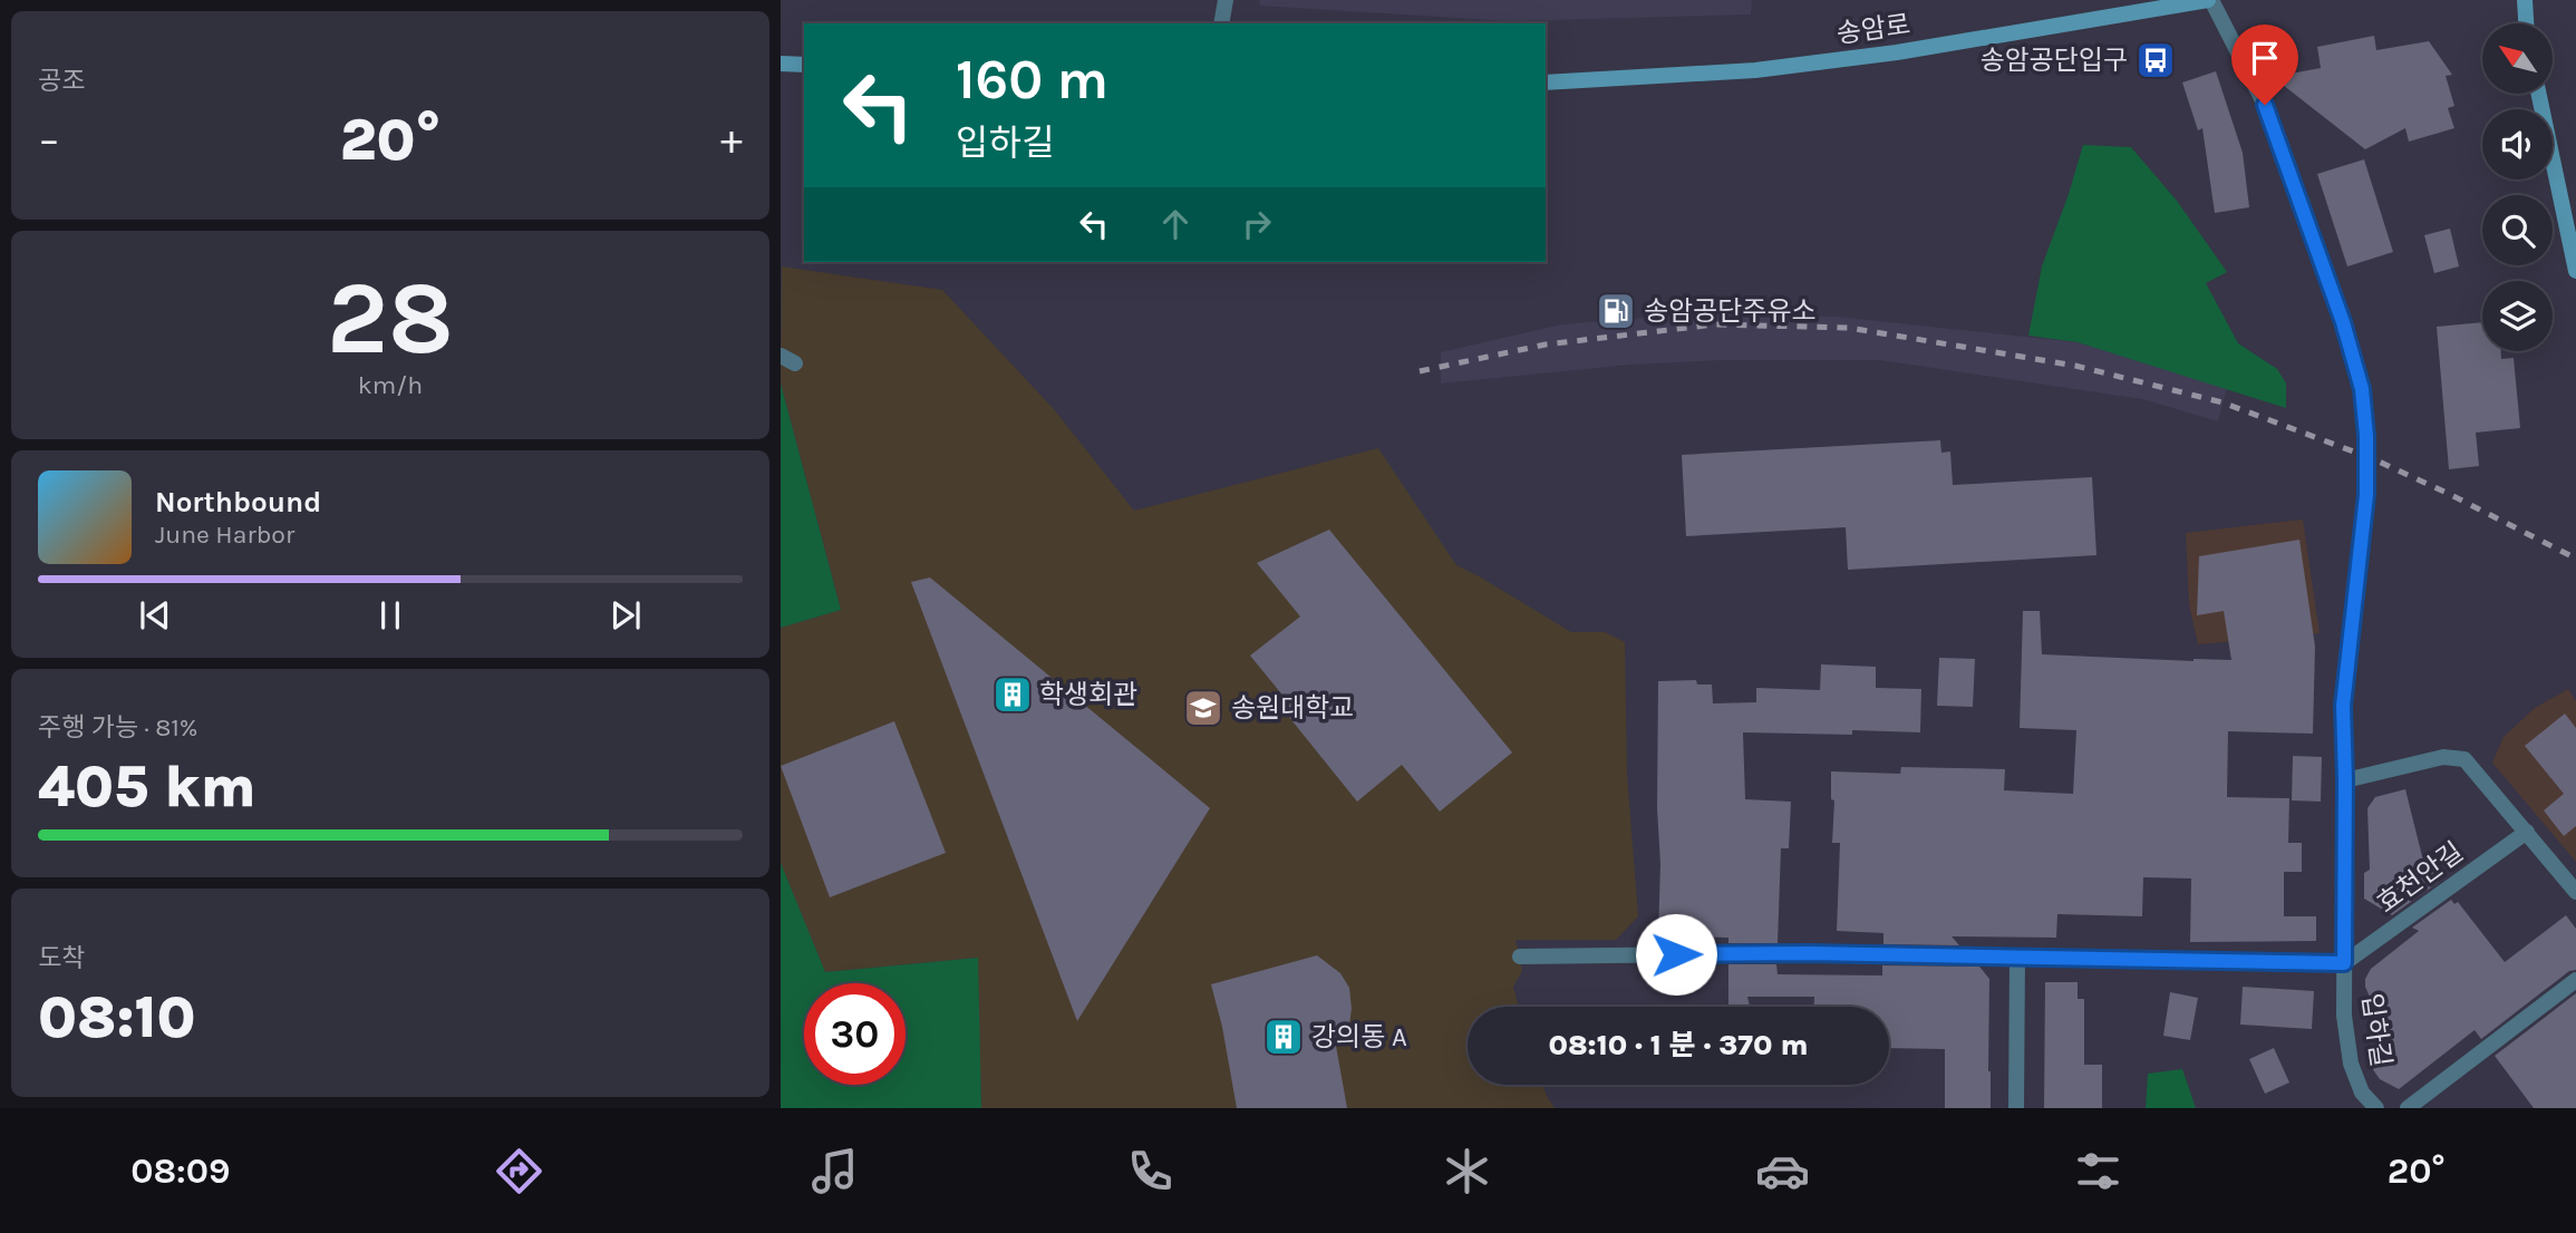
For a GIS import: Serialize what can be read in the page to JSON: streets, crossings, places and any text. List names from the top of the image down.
{
  "streets": {
    "main road": ["송암로"],
    "street": ["효천안길", "입하길"]
  },
  "crossings": [
    ["송암로", "입하길"],
    ["효천안길", "입하길"]
  ],
  "places": {
    "bus stop": ["송암공단입구"],
    "fuel station": ["송암공단주유소"],
    "building": ["학생회관", "강의동 A"],
    "school or university": ["송원대학교"]
  },
  "north": "top left",
  "page": {
    "tile": [
      "공조",
      ["28", "km/h"],
      ["주행 가능 · 81%", "405 km"],
      ["도착", "08:10"]
    ],
    "turn": ["160 m", "입하길"],
    "heat": ["−", "20°", "+"],
    "song": ["Northbound", "June Harbor"],
    "limit": "30",
    "trip": "08:10 · 1 분 · 370 m",
    "tabs": ["08:09", "20°"]
  }
}
